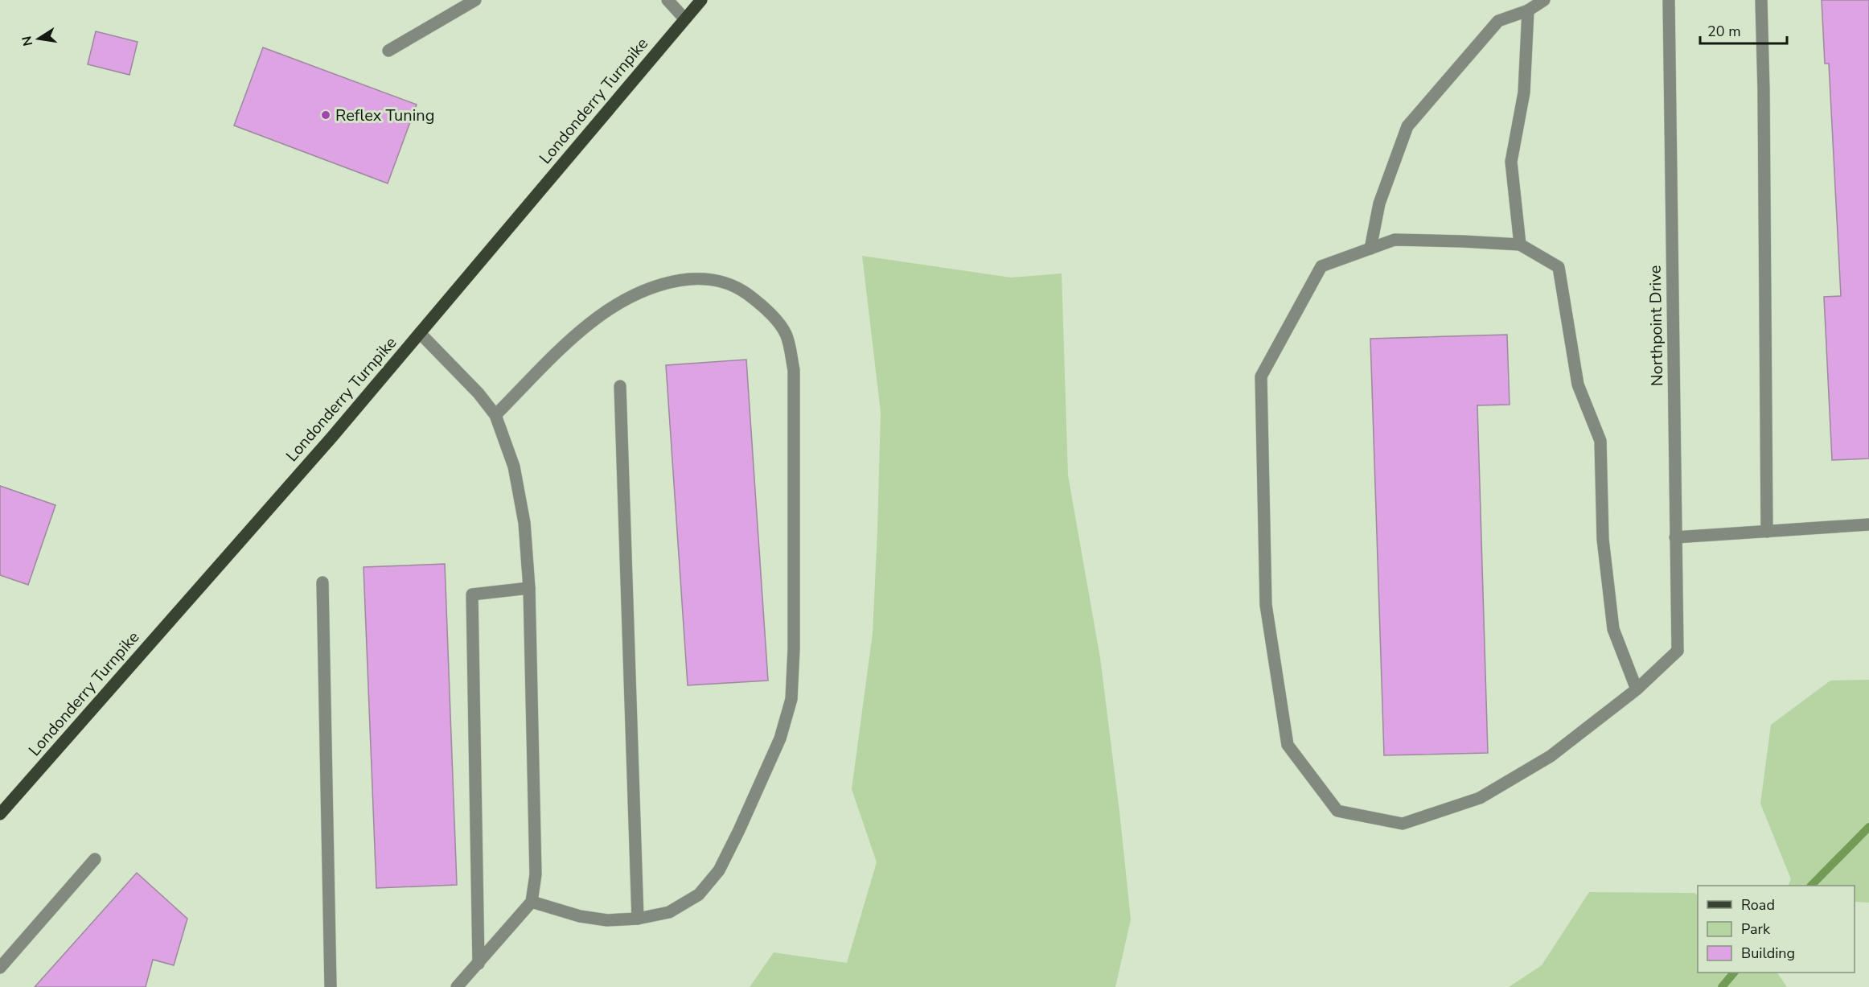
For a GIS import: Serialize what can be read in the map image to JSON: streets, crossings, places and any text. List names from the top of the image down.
{
  "streets": {
    "main road": ["Londonderry Turnpike"],
    "street": ["Northpoint Drive"]
  },
  "places": ["Reflex Tuning"],
  "legend": ["Road", "Park", "Building"],
  "scale_bar": "20 m",
  "north": "left"
}
